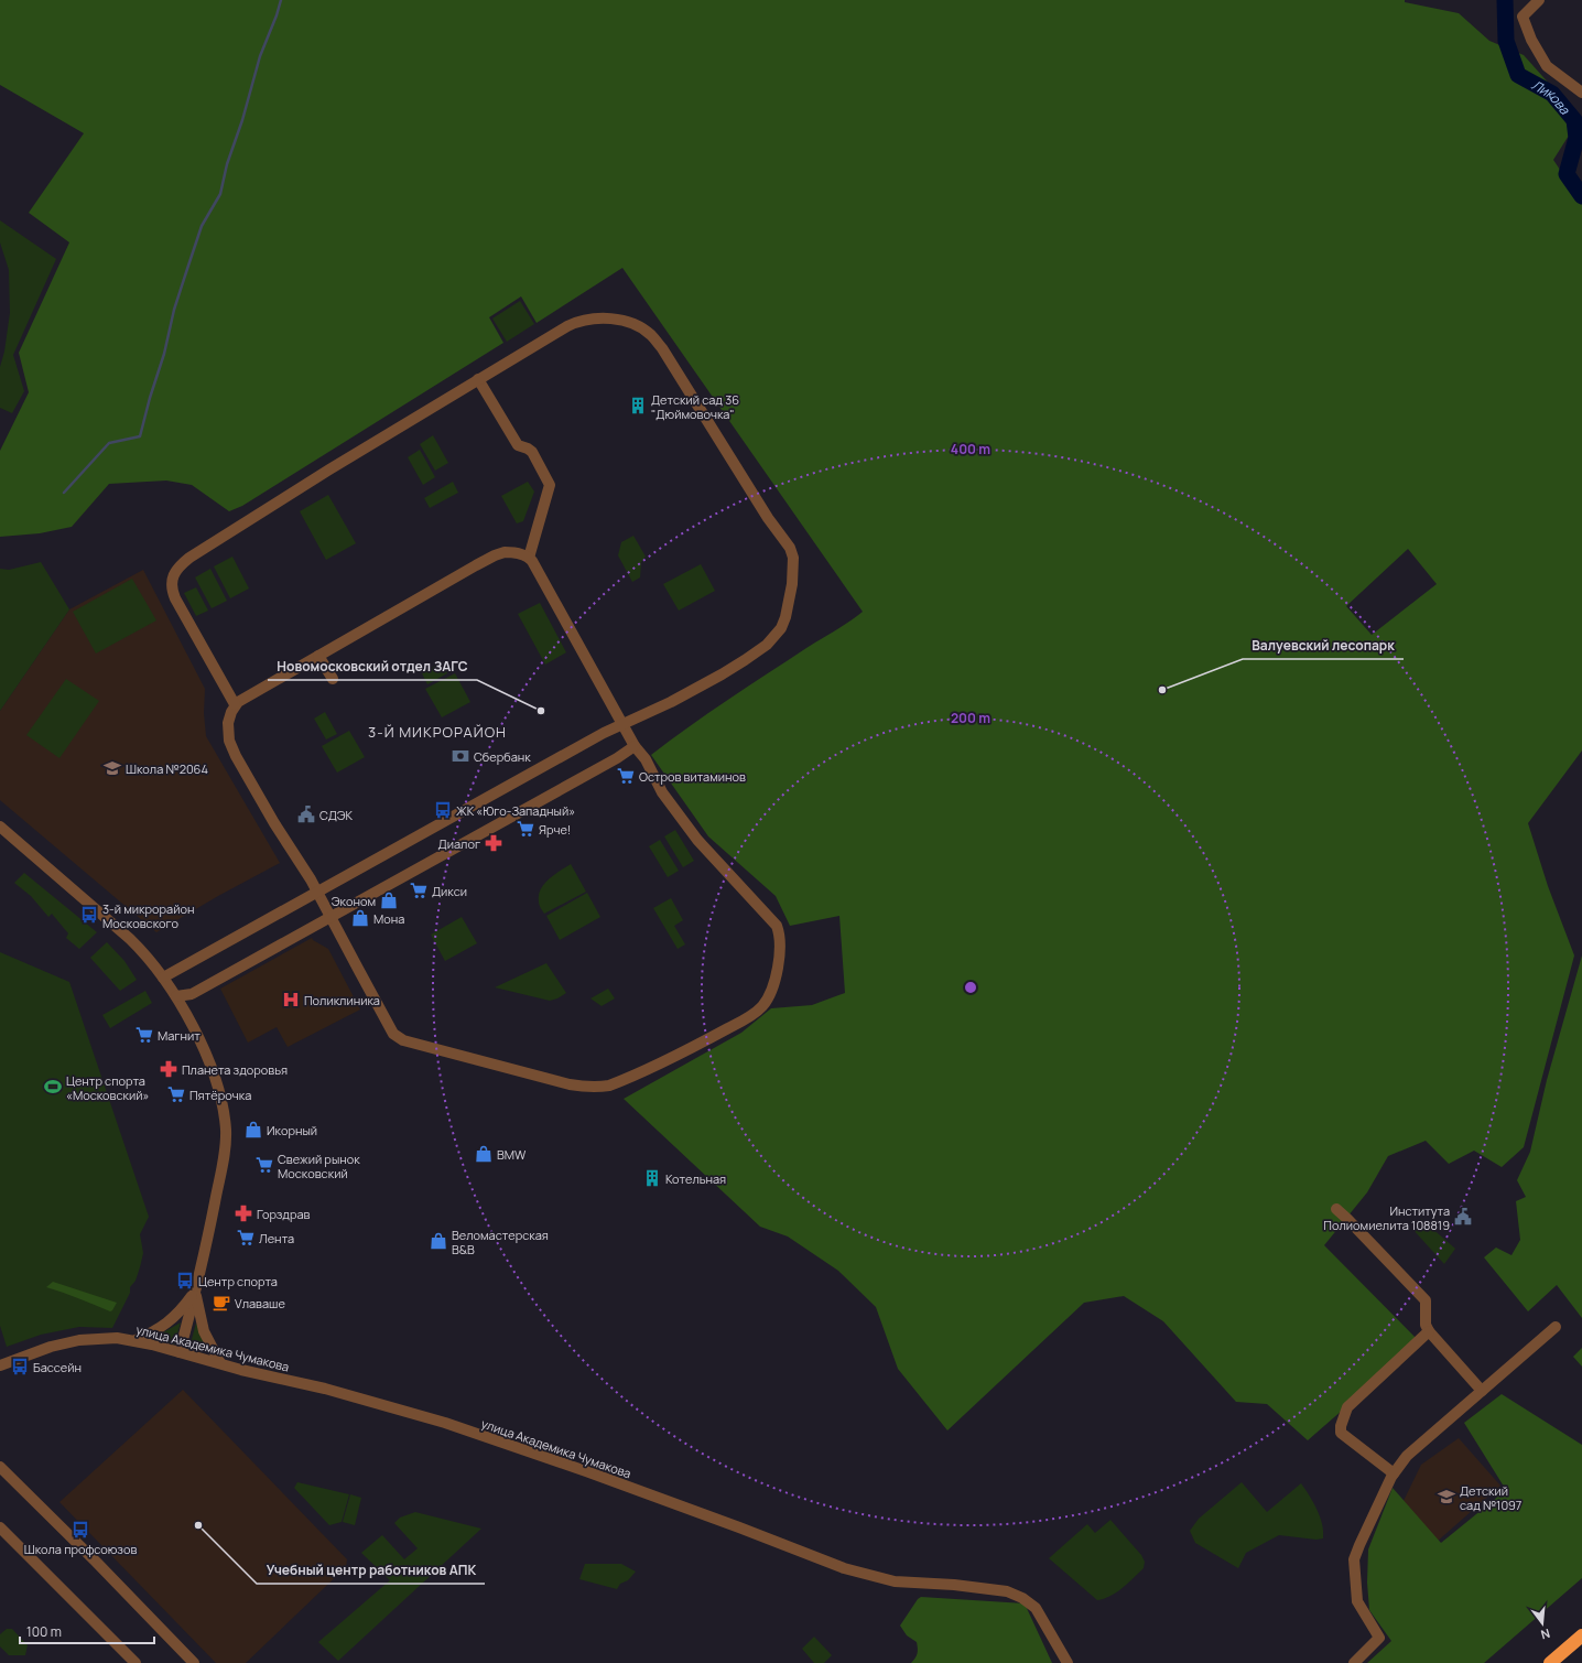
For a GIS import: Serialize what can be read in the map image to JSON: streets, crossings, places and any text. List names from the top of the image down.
{
  "streets": {
    "street": ["улица Академика Чумакова"]
  },
  "districts": ["3-Й МИКРОРАЙОН"],
  "water": ["Ликова"],
  "places": {
    "building": ["Детский сад 36 \"Дюймовочка\"", "Котельная"],
    "other": ["Валуевский лесопарк", "Новомосковский отдел ЗАГС", "Учебный центр работников АПК"],
    "bank": ["Сбербанк"],
    "school or university": ["Школа №2064", "Детский сад №1097"],
    "supermarket": [
      "Остров витаминов",
      "Ярче!",
      "Дикси",
      "Магнит",
      "Пятёрочка",
      "Свежий рынок Московский",
      "Лента"
    ],
    "bus stop": [
      "ЖК «Юго-Западный»",
      "3-й микрорайон Московского",
      "Центр спорта",
      "Бассейн",
      "Школа профсоюзов"
    ],
    "public building": ["СДЭК", "Института Полиомиелита 108819"],
    "pharmacy": ["Диалог", "Планета здоровья", "Горздрав"],
    "shop": [
      "Эконом",
      "Мона",
      "Икорный",
      "BMW",
      "Веломастерская B&B"
    ],
    "hospital": ["Поликлиника"],
    "sports": ["Центр спорта «Московский»"],
    "cafe": ["Vлаваше"]
  },
  "scale_bar": "100 m",
  "north": "bottom",
  "rings": ["400 m", "200 m"]
}
